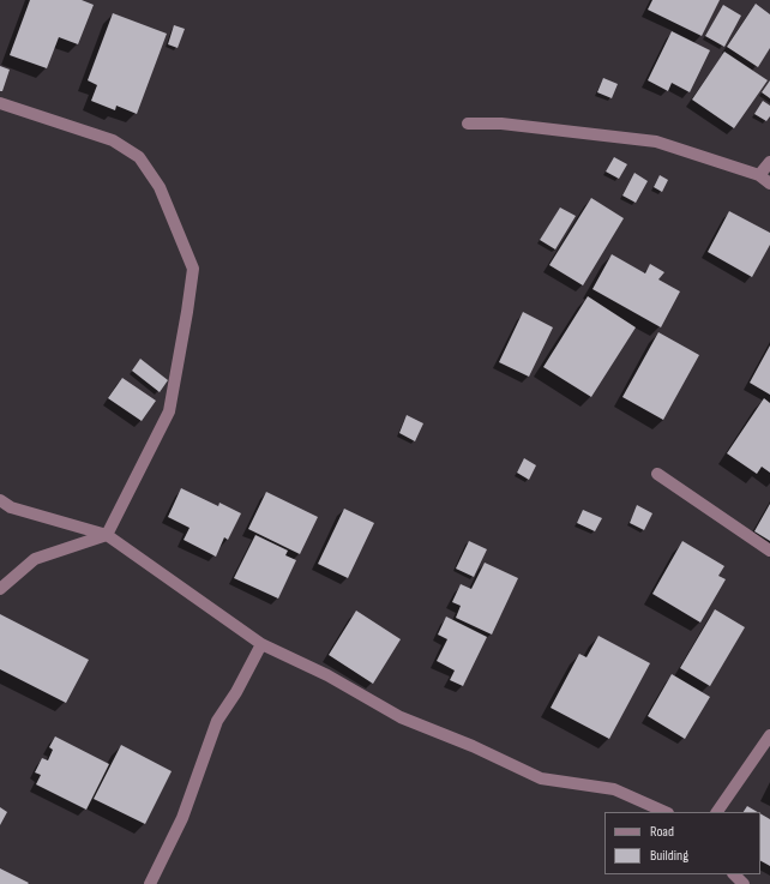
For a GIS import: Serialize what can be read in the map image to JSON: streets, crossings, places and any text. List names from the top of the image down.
{
  "legend": ["Road", "Building"]
}
